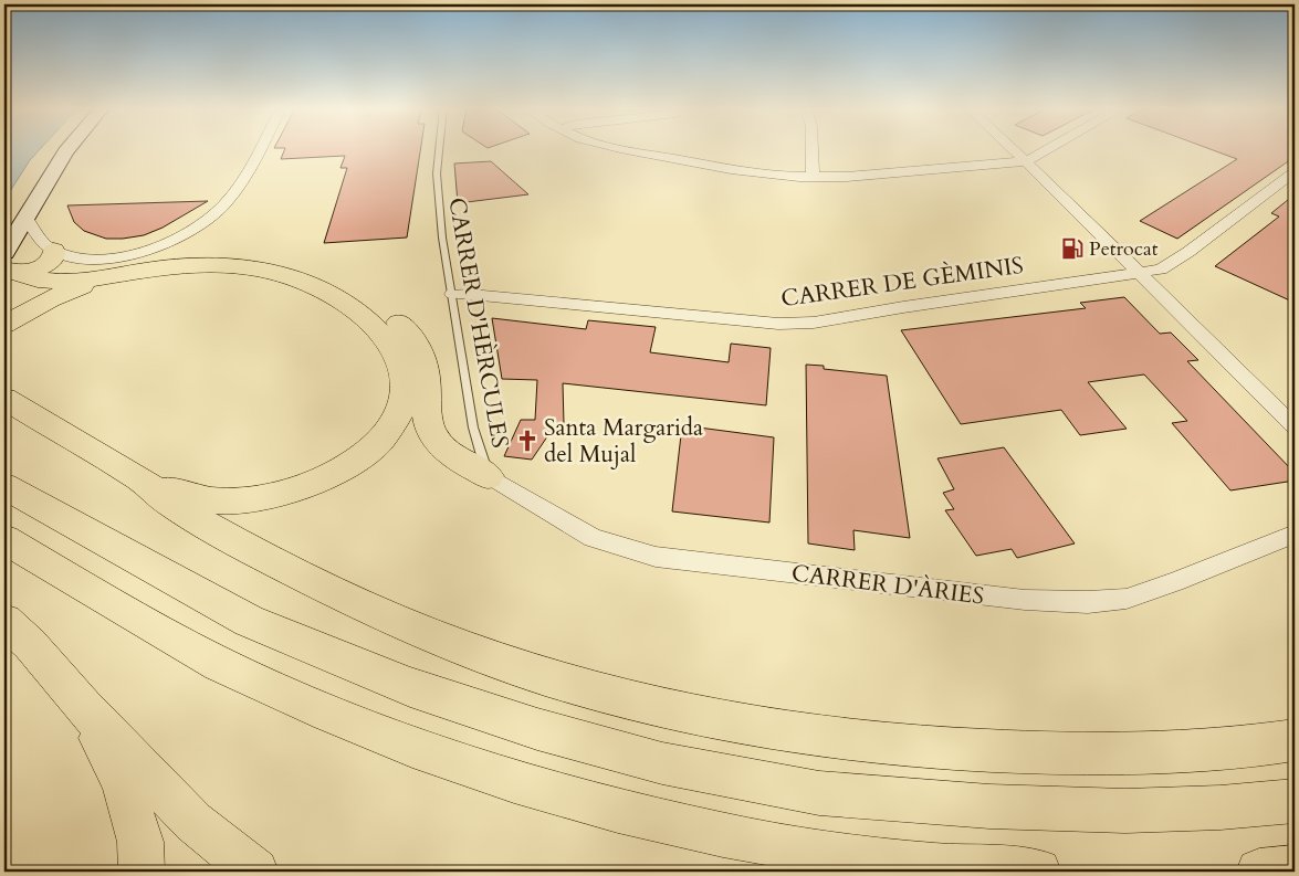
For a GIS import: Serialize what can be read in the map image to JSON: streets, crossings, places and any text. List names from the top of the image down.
{
  "streets": {
    "street": ["CARRER DE GÈMINIS", "CARRER D'ÀRIES"],
    "lane": ["CARRER D'HÈRCULES"]
  },
  "crossings": [
    ["CARRER DE GÈMINIS", "CARRER D'HÈRCULES"],
    ["CARRER D'HÈRCULES", "CARRER D'ÀRIES"]
  ],
  "places": {
    "fuel station": ["Petrocat"],
    "church": ["Santa Margarida del Mujal"]
  }
}
